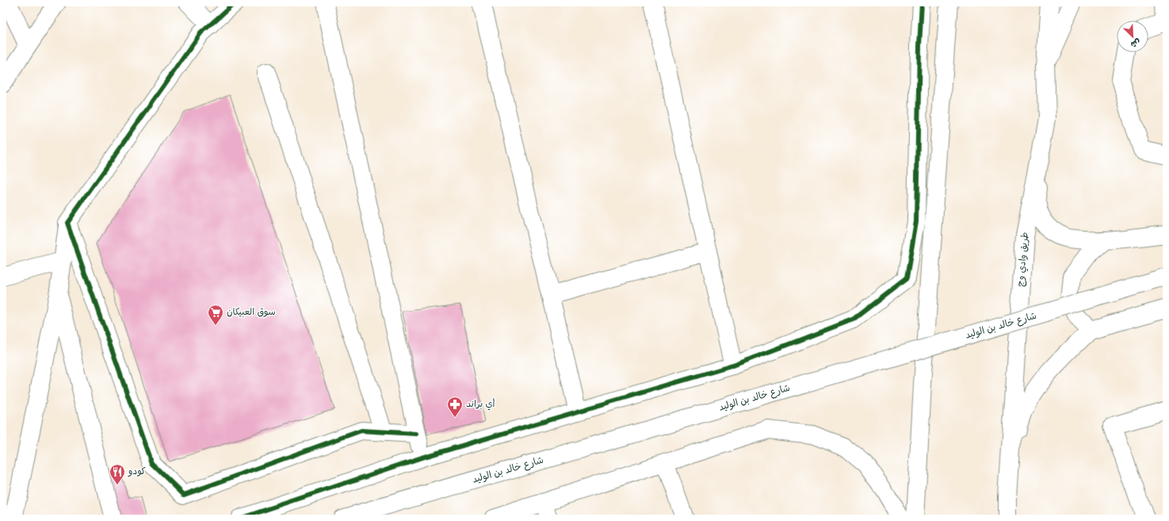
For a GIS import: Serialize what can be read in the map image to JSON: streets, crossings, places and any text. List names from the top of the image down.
{
  "streets": {
    "street": ["طريق وادي وج", "شارع خالد بن الوليد"]
  },
  "places": {
    "supermarket": ["سوق العبيكان"],
    "pharmacy": ["أي براند"],
    "restaurant": ["كودو"]
  },
  "north": "bottom right"
}
